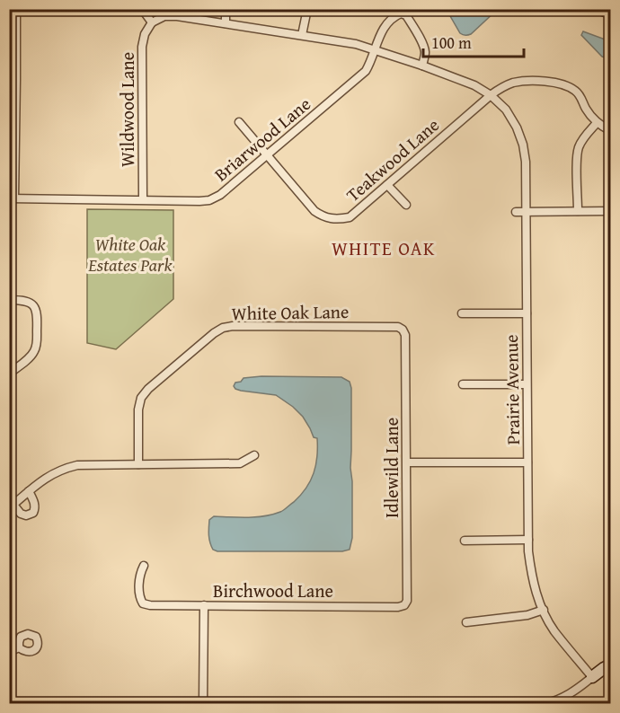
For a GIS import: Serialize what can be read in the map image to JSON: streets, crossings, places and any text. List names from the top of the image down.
{
  "streets": {
    "street": [
      "Wildwood Lane",
      "Briarwood Lane",
      "Teakwood Lane",
      "White Oak Lane",
      "Prairie Avenue",
      "Idlewild Lane",
      "Birchwood Lane"
    ]
  },
  "crossings": [
    ["Wildwood Lane", "Briarwood Lane"],
    ["Wildwood Lane", "Prairie Avenue"],
    ["Briarwood Lane", "Teakwood Lane"],
    ["Briarwood Lane", "Prairie Avenue"],
    ["Teakwood Lane", "Prairie Avenue"],
    ["White Oak Lane", "Idlewild Lane"],
    ["Idlewild Lane", "Birchwood Lane"]
  ],
  "districts": ["WHITE OAK"],
  "parks": ["White Oak Estates Park"],
  "scale_bar": "100 m"
}
